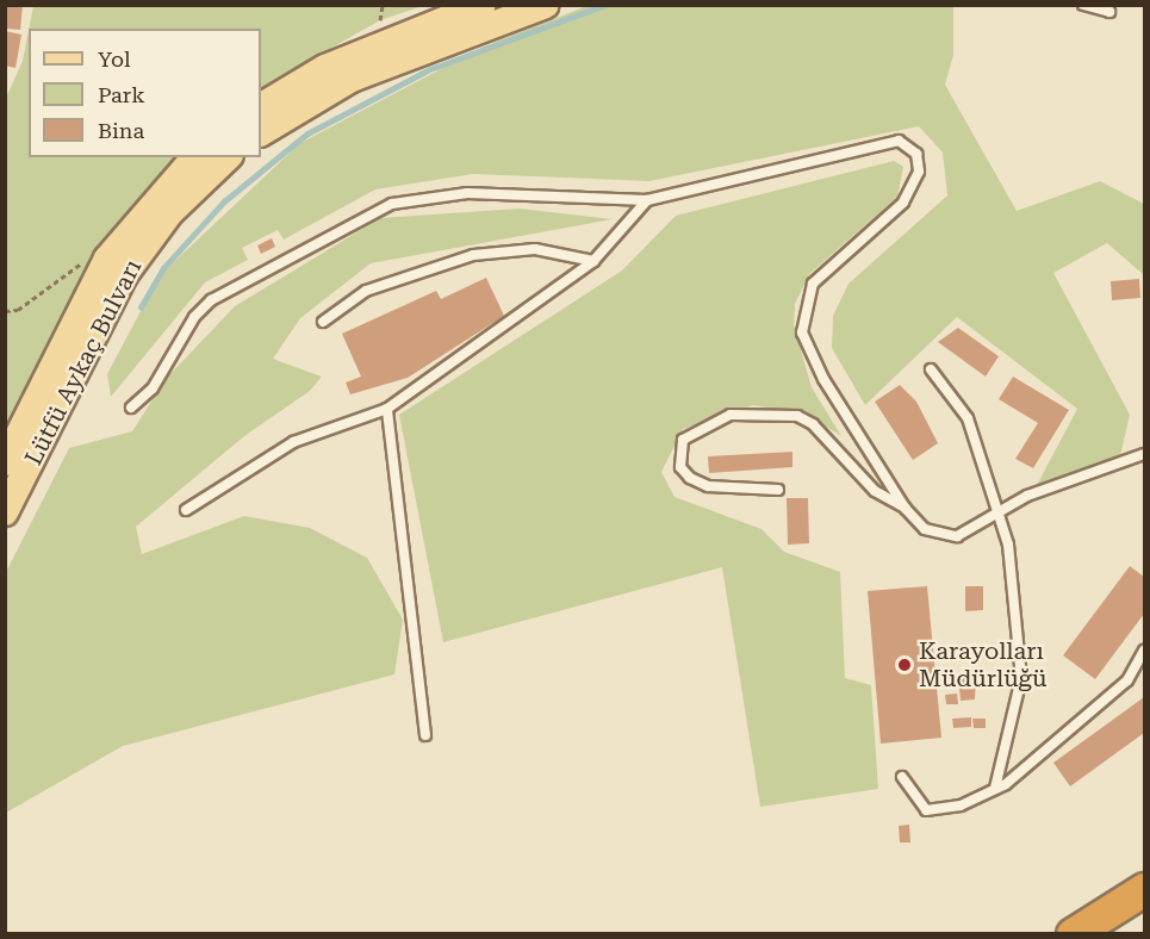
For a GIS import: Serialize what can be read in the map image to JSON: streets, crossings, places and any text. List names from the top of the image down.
{
  "streets": {
    "main road": ["Lütfü Aykaç Bulvarı"]
  },
  "places": ["Karayolları Müdürlüğü"],
  "legend": ["Yol", "Park", "Bina"]
}
